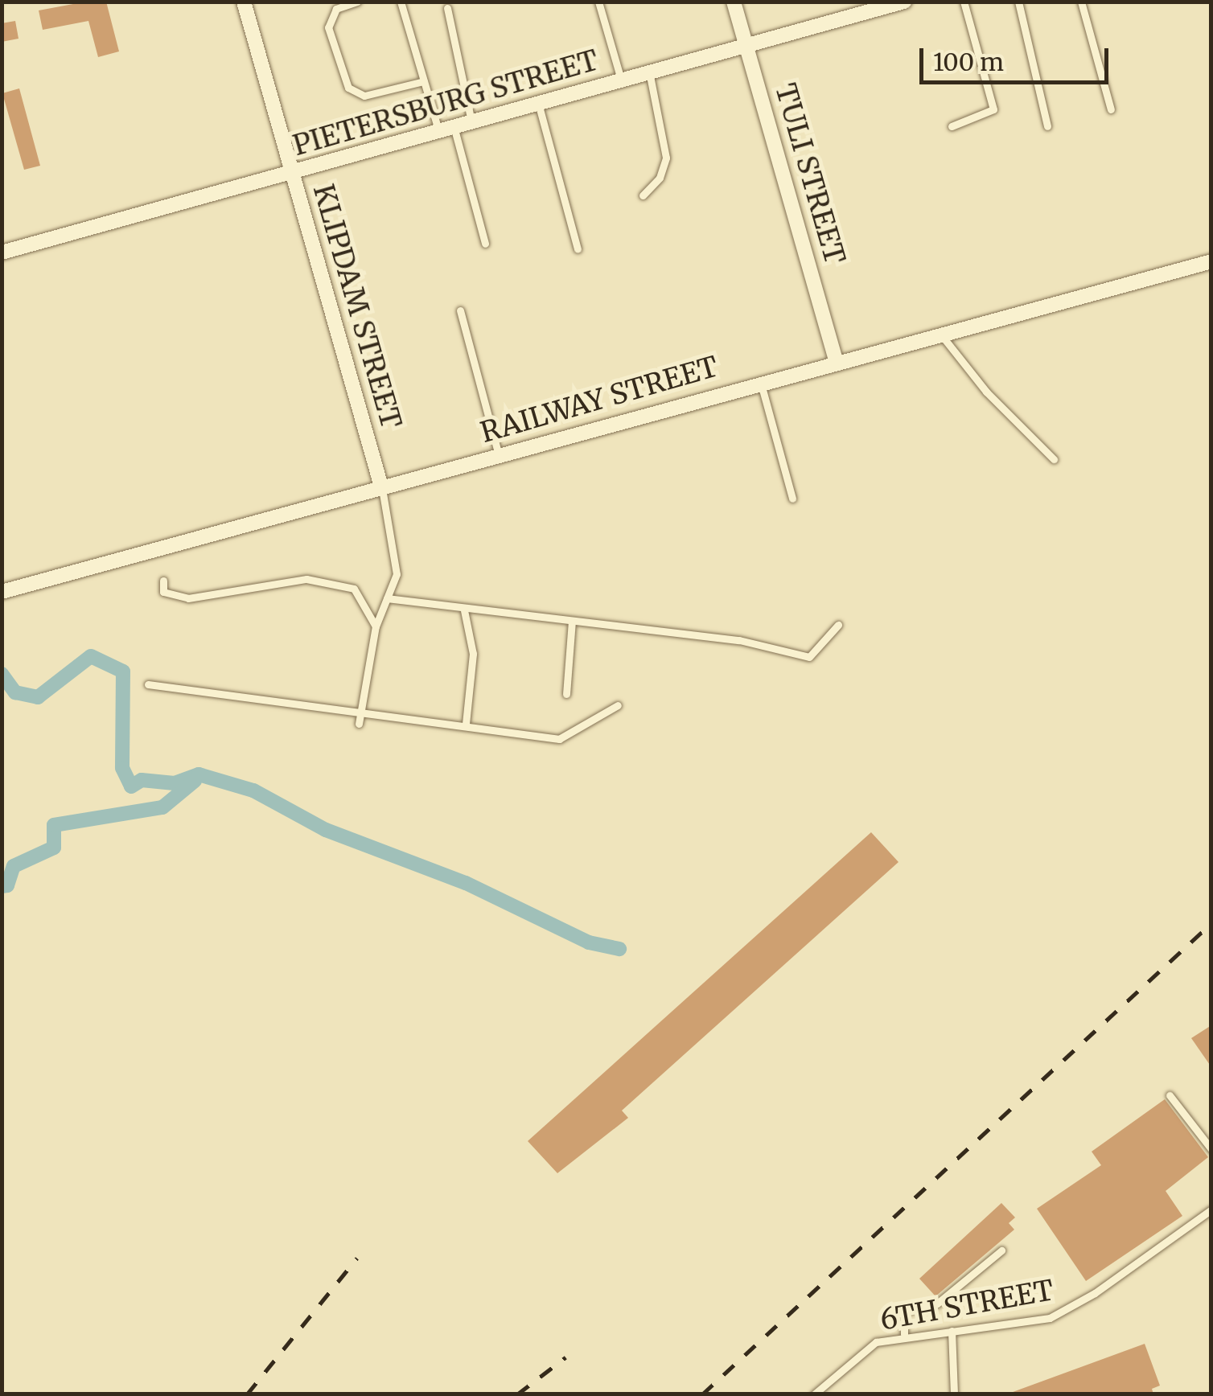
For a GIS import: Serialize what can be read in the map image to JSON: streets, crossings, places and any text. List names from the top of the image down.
{
  "streets": {
    "street": [
      "PIETERSBURG STREET",
      "TULI STREET",
      "KLIPDAM STREET",
      "RAILWAY STREET"
    ],
    "lane": ["6TH STREET"]
  },
  "crossings": [
    ["PIETERSBURG STREET", "TULI STREET"],
    ["PIETERSBURG STREET", "KLIPDAM STREET"],
    ["TULI STREET", "RAILWAY STREET"],
    ["KLIPDAM STREET", "RAILWAY STREET"]
  ],
  "scale_bar": "100 m"
}
